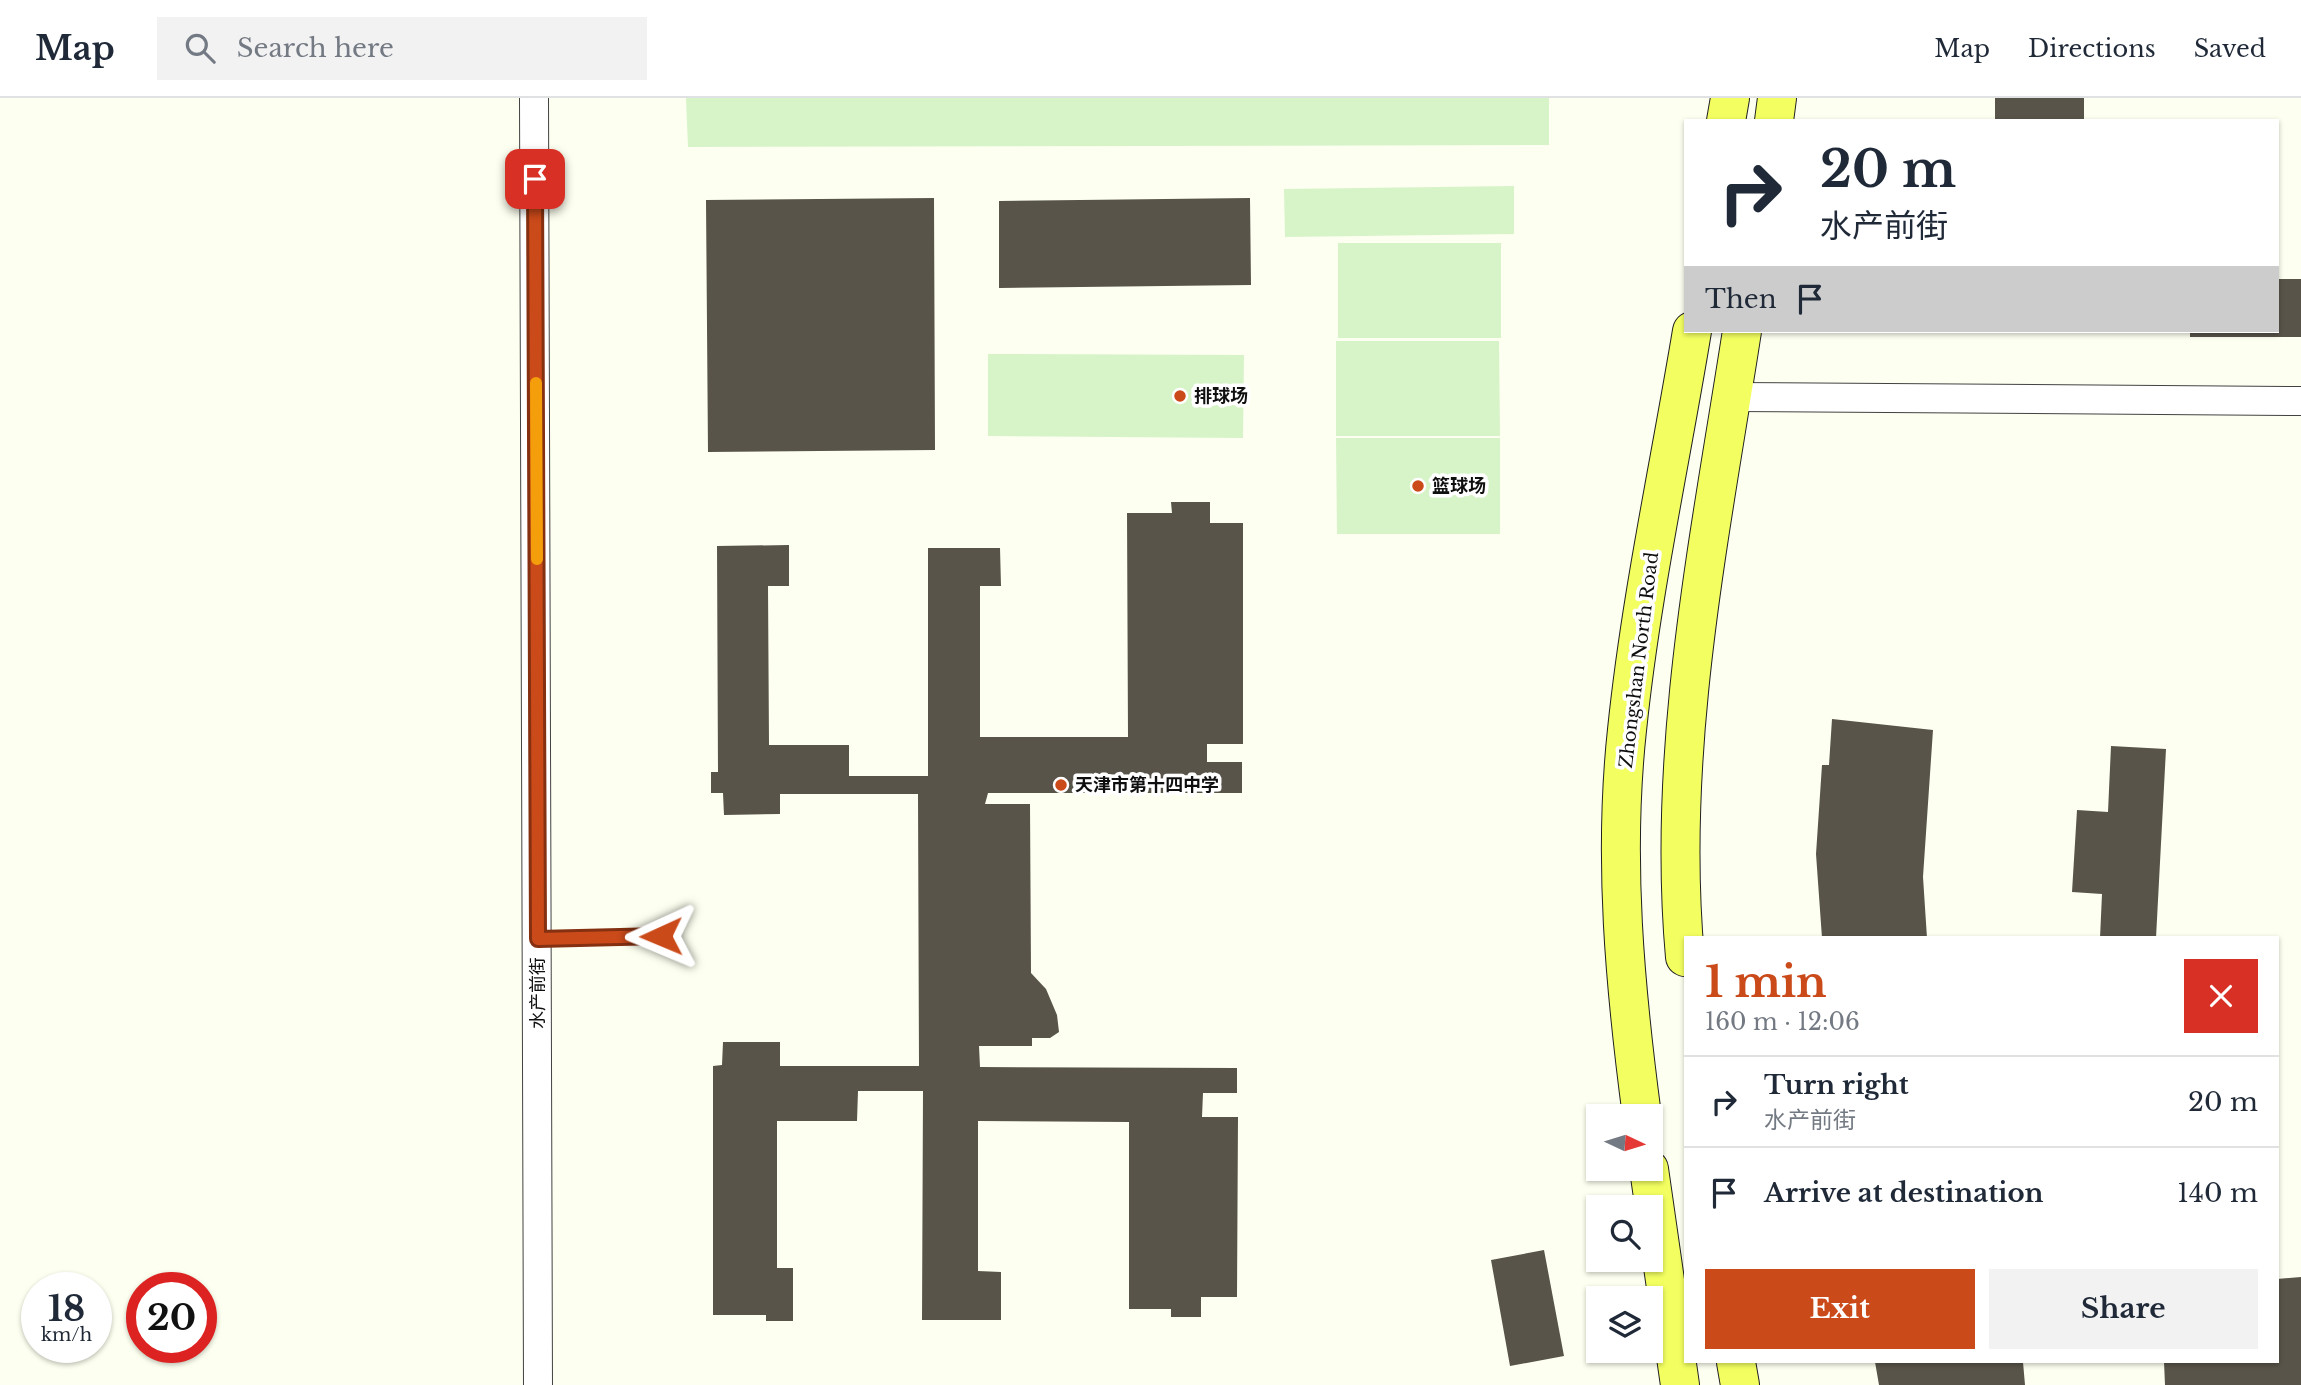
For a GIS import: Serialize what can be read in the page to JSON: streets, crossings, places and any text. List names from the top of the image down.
{
  "streets": {
    "main road": ["Zhongshan North Road"],
    "street": ["水产前街"]
  },
  "places": ["排球场", "篮球场", "天津市第十四中学"],
  "north": "right",
  "page": {
    "header": "Map",
    "search": "Search here",
    "nav": ["Map", "Directions", "Saved"],
    "turn": ["20 m", "水产前街"],
    "then": "Then",
    "heading": ["1 min", "160 m · 12:06"],
    "list": [
      {
        "name": "Turn right",
        "note": "水产前街",
        "value": "20 m"
      },
      {
        "name": "Arrive at destination",
        "value": "140 m"
      }
    ],
    "buttons": ["Exit", "Share"],
    "speed": "18 km/h",
    "limit": "20"
  }
}
